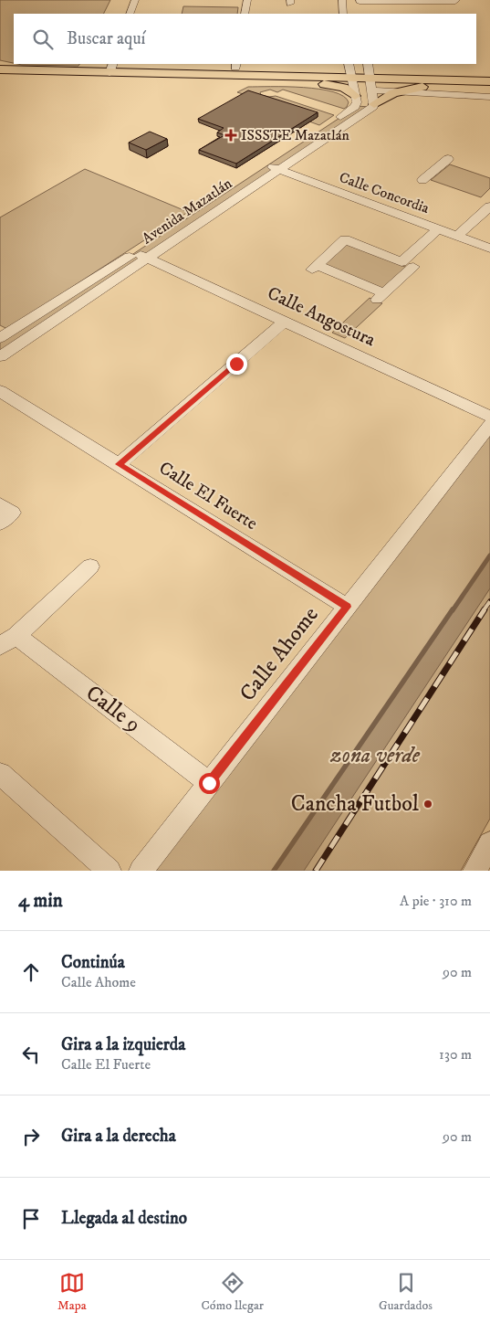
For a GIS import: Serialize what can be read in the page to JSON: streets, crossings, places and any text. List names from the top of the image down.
{
  "streets": {
    "street": [
      "Calle Concordia",
      "Avenida Mazatlán",
      "Calle Angostura",
      "Calle El Fuerte",
      "Calle Ahome",
      "Calle 9"
    ]
  },
  "crossings": [
    ["Calle Concordia", "Avenida Mazatlán"],
    ["Avenida Mazatlán", "Calle Angostura"],
    ["Calle El Fuerte", "Calle Ahome"],
    ["Calle Ahome", "Calle 9"]
  ],
  "parks": ["zona verde"],
  "places": {
    "health": ["ISSSTE Mazatlán"],
    "other": ["Cancha Futbol"]
  },
  "page": {
    "search": "Buscar aquí",
    "heading": ["4 min", "A pie · 310 m"],
    "list": [
      ["Continúa", "Calle Ahome", "90 m"],
      ["Gira a la izquierda", "Calle El Fuerte", "130 m"],
      ["Gira a la derecha", "90 m"],
      "Llegada al destino"
    ],
    "nav": ["Mapa", "Cómo llegar", "Guardados"]
  }
}
